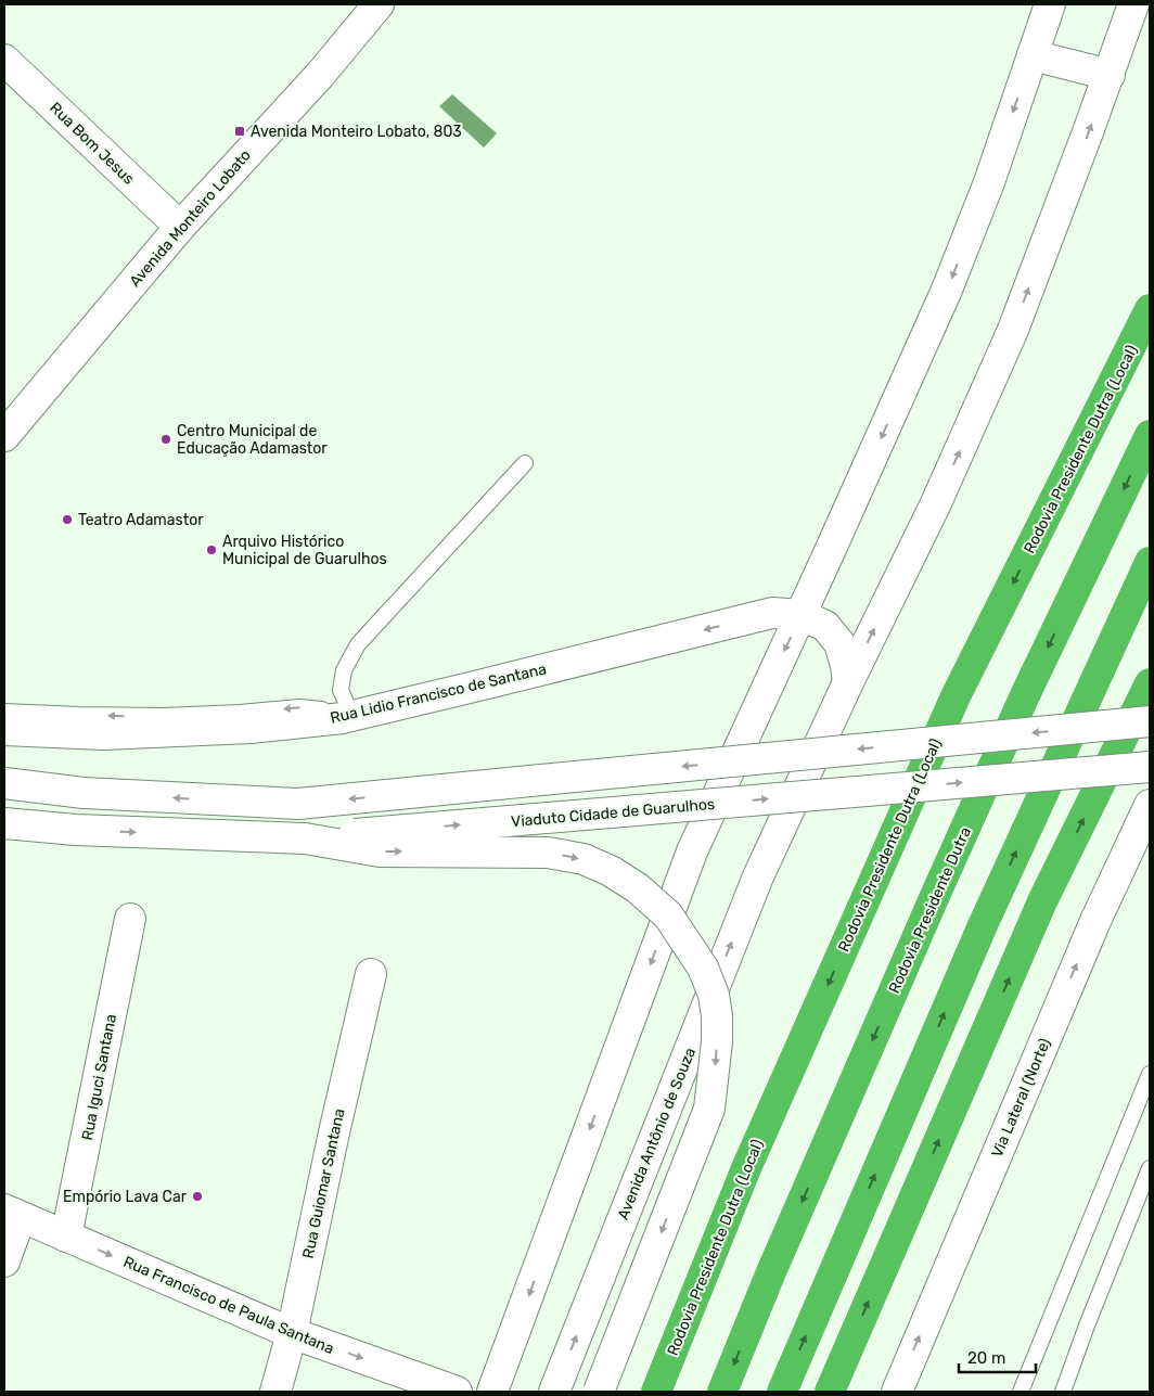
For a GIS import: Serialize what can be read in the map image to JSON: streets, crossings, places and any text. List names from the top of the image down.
{
  "streets": {
    "highway": ["Rodovia Presidente Dutra (Local)", "Rodovia Presidente Dutra"],
    "main road": [
      "Rua Bom Jesus",
      "Avenida Monteiro Lobato",
      "Rua Lidio Francisco de Santana",
      "Viaduto Cidade de Guarulhos",
      "Rua Iguci Santana",
      "Via Lateral (Norte)",
      "Avenida Antônio de Souza",
      "Rua Guiomar Santana",
      "Rua Francisco de Paula Santana"
    ]
  },
  "crossings": [
    ["Rua Bom Jesus", "Avenida Monteiro Lobato"],
    ["Rua Lidio Francisco de Santana", "Avenida Antônio de Souza"],
    ["Rua Iguci Santana", "Rua Francisco de Paula Santana"],
    ["Rua Guiomar Santana", "Rua Francisco de Paula Santana"]
  ],
  "one_way": ["Via Lateral (Norte)", "Rua Francisco de Paula Santana"],
  "places": {
    "transit": ["Avenida Monteiro Lobato, 803"],
    "other": [
      "Centro Municipal de Educação Adamastor",
      "Teatro Adamastor",
      "Arquivo Histórico Municipal de Guarulhos",
      "Empório Lava Car"
    ]
  },
  "scale_bar": "20 m"
}
